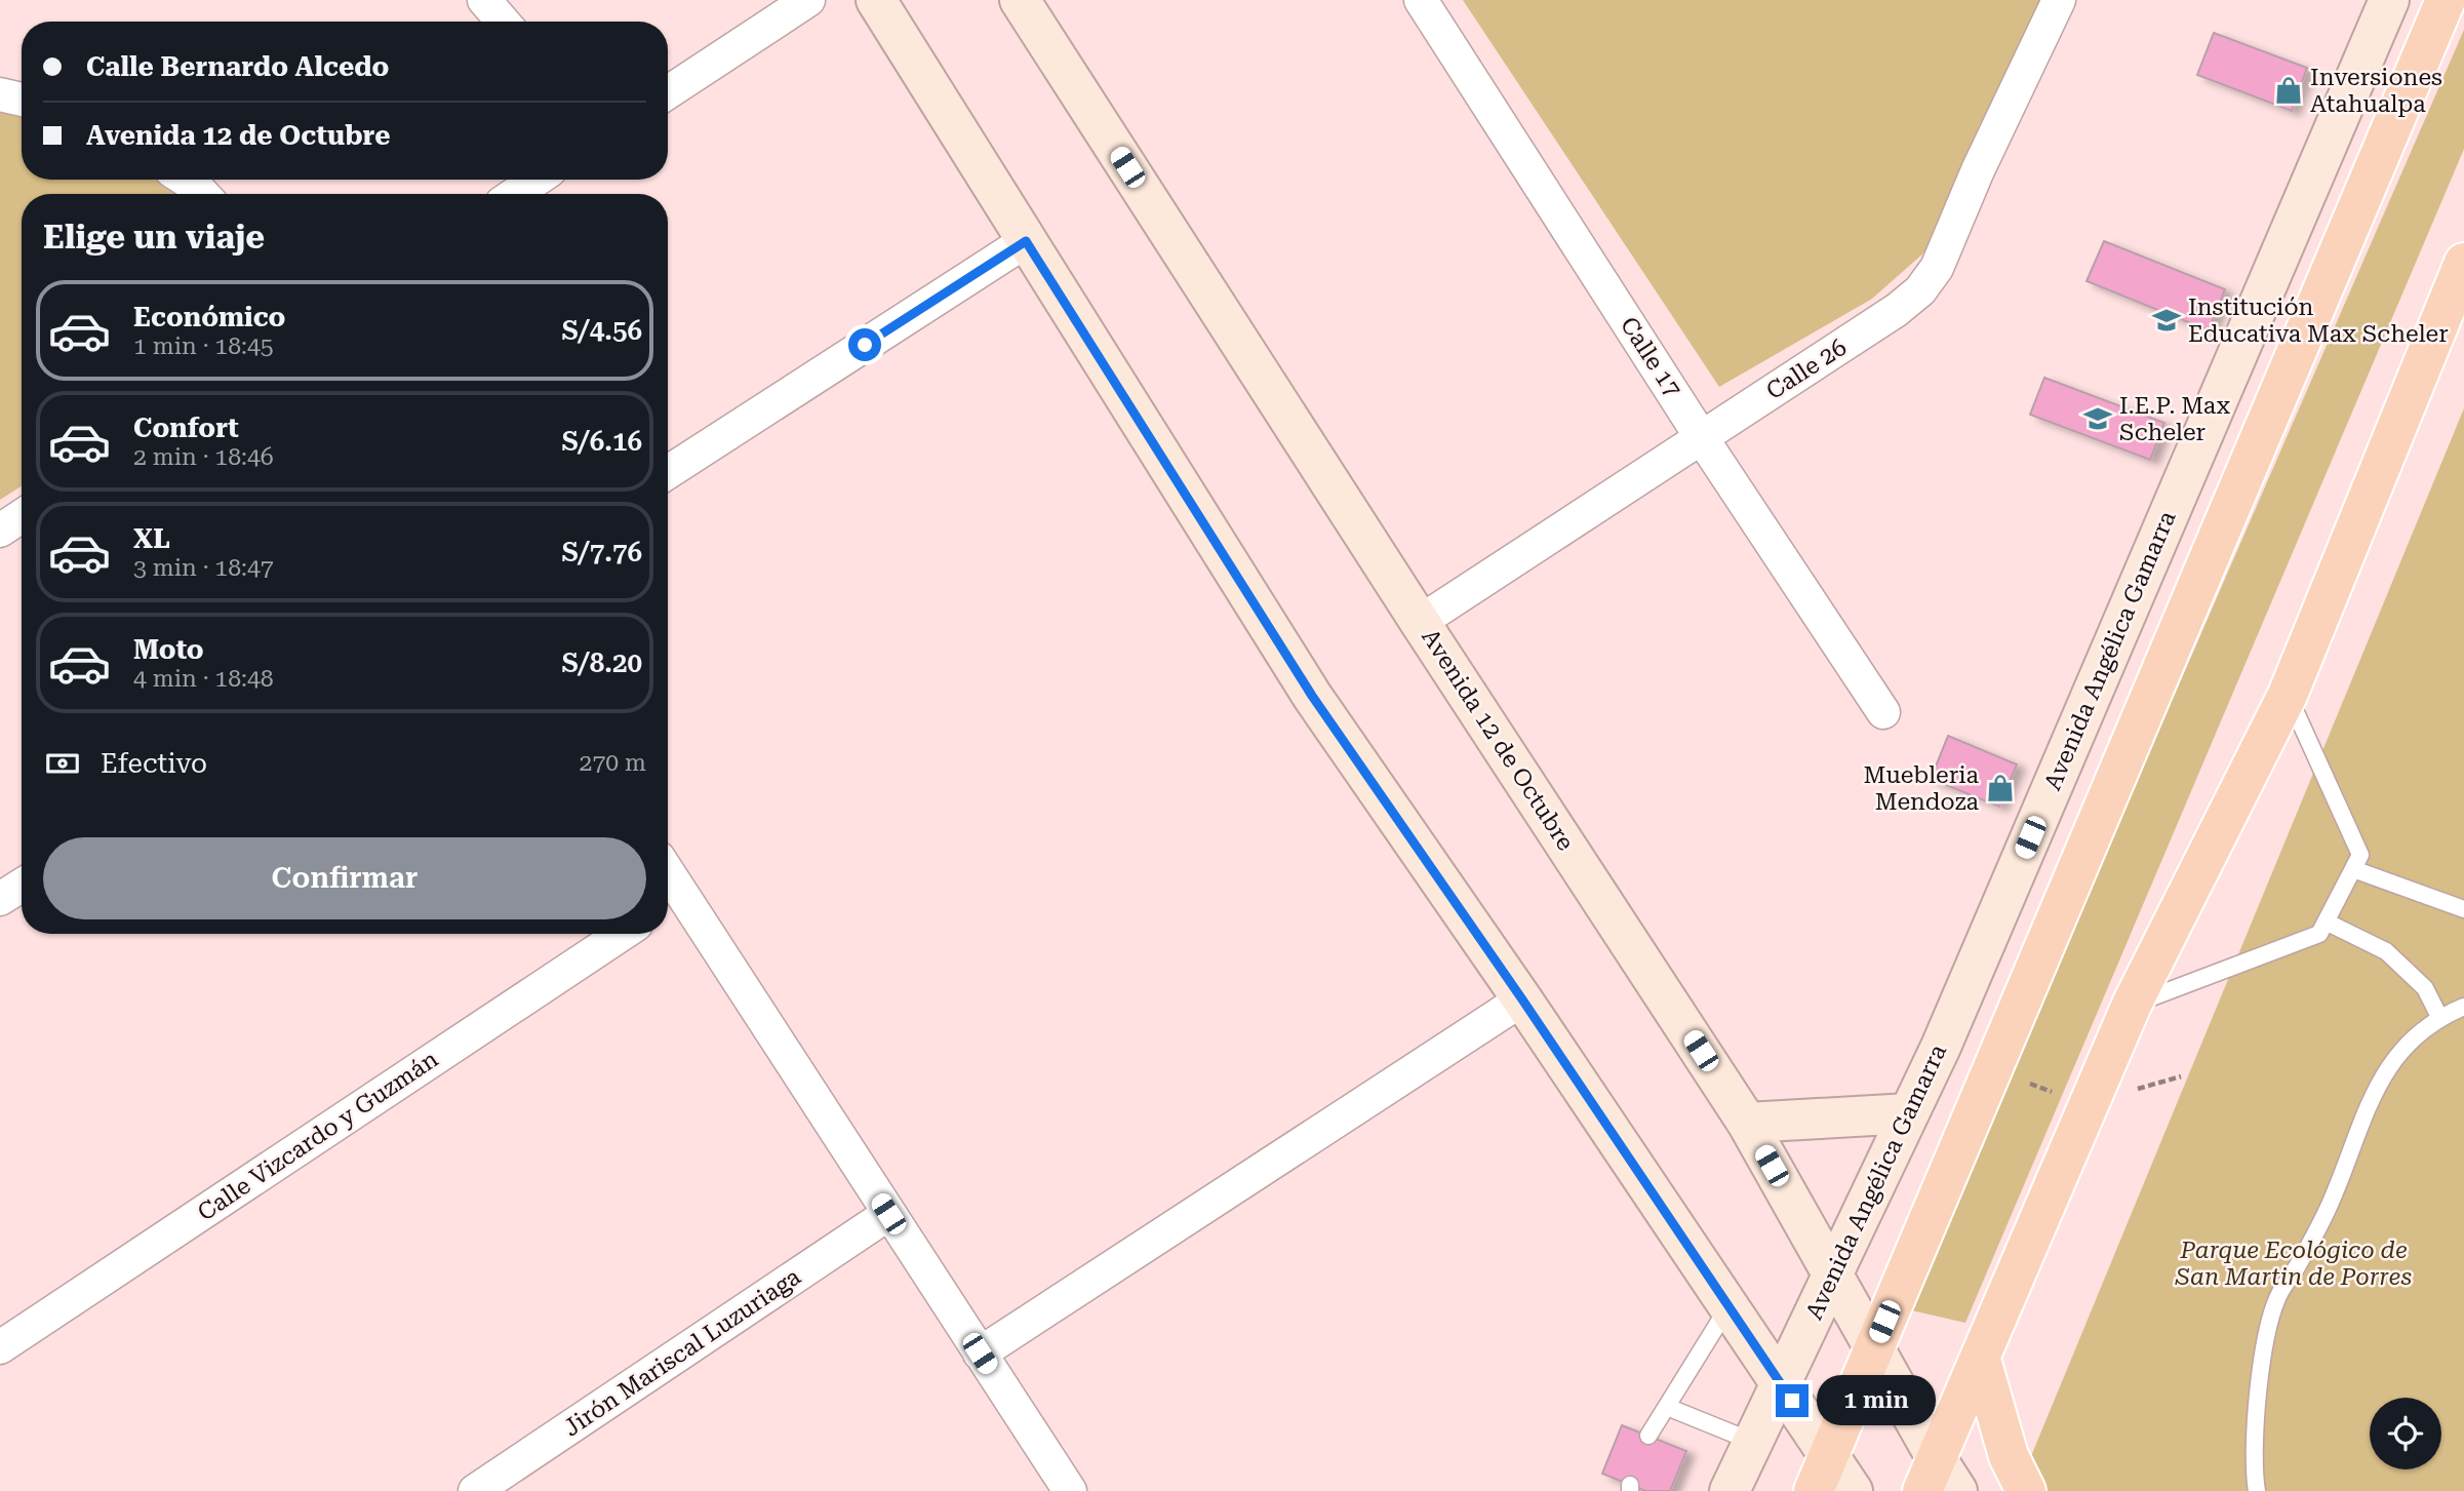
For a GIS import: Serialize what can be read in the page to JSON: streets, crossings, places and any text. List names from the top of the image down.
{
  "streets": {
    "main road": ["Avenida Angélica Gamarra", "Avenida 12 de Octubre"],
    "street": [
      "Calle 17",
      "Calle 26",
      "Calle Vizcardo y Guzmán",
      "Jirón Mariscal Luzuriaga"
    ]
  },
  "crossings": [
    ["Calle 17", "Calle 26"],
    ["Calle 26", "Avenida 12 de Octubre"],
    ["Avenida Angélica Gamarra", "Avenida 12 de Octubre"]
  ],
  "parks": ["Parque Ecológico de San Martin de Porres"],
  "places": {
    "shop": ["Inversiones Atahualpa", "Muebleria Mendoza"],
    "school or university": ["Institución Educativa Max Scheler", "I.E.P. Max Scheler"]
  },
  "page": {
    "banner": ["Calle Bernardo Alcedo", "Avenida 12 de Octubre"],
    "heading": "Elige un viaje",
    "list": [
      {
        "name": "Económico",
        "note": "1 min · 18:45",
        "value": "S/4.56"
      },
      {
        "name": "Confort",
        "note": "2 min · 18:46",
        "value": "S/6.16"
      },
      {
        "name": "XL",
        "note": "3 min · 18:47",
        "value": "S/7.76"
      },
      {
        "name": "Moto",
        "note": "4 min · 18:48",
        "value": "S/8.20"
      }
    ],
    "pay": ["Efectivo", "270 m"],
    "buttons": "Confirmar",
    "bubble": "1 min"
  }
}
